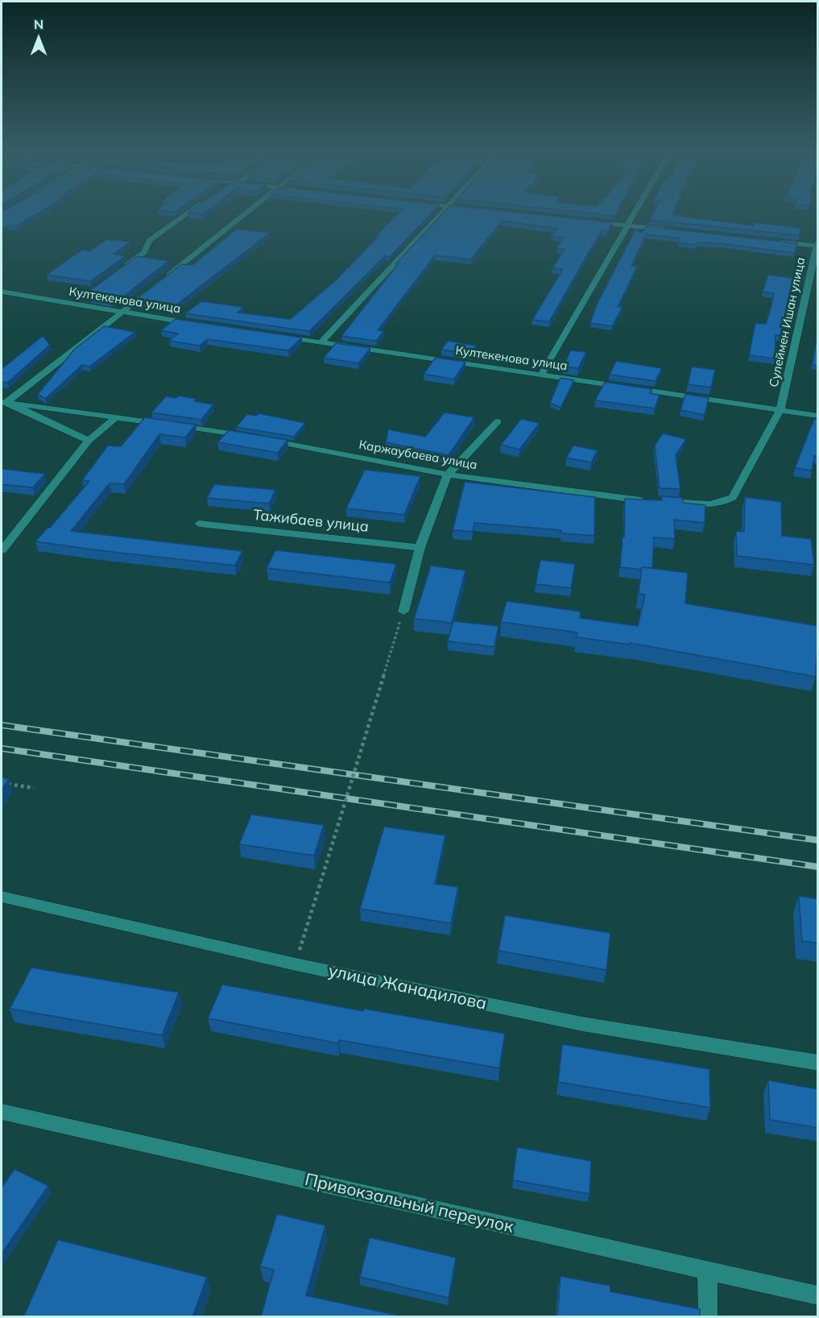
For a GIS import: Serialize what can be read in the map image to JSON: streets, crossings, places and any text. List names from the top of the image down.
{
  "streets": {
    "street": [
      "Култекенова улица",
      "Сулеймен Ишан улица",
      "Каржаубаева улица",
      "Тажибаев улица",
      "улица Жанадилова",
      "Привокзальный переулок"
    ]
  },
  "crossings": [
    ["Култекенова улица", "Сулеймен Ишан улица"],
    ["Култекенова улица", "Каржаубаева улица"],
    ["Сулеймен Ишан улица", "Каржаубаева улица"]
  ],
  "north": "top"
}
